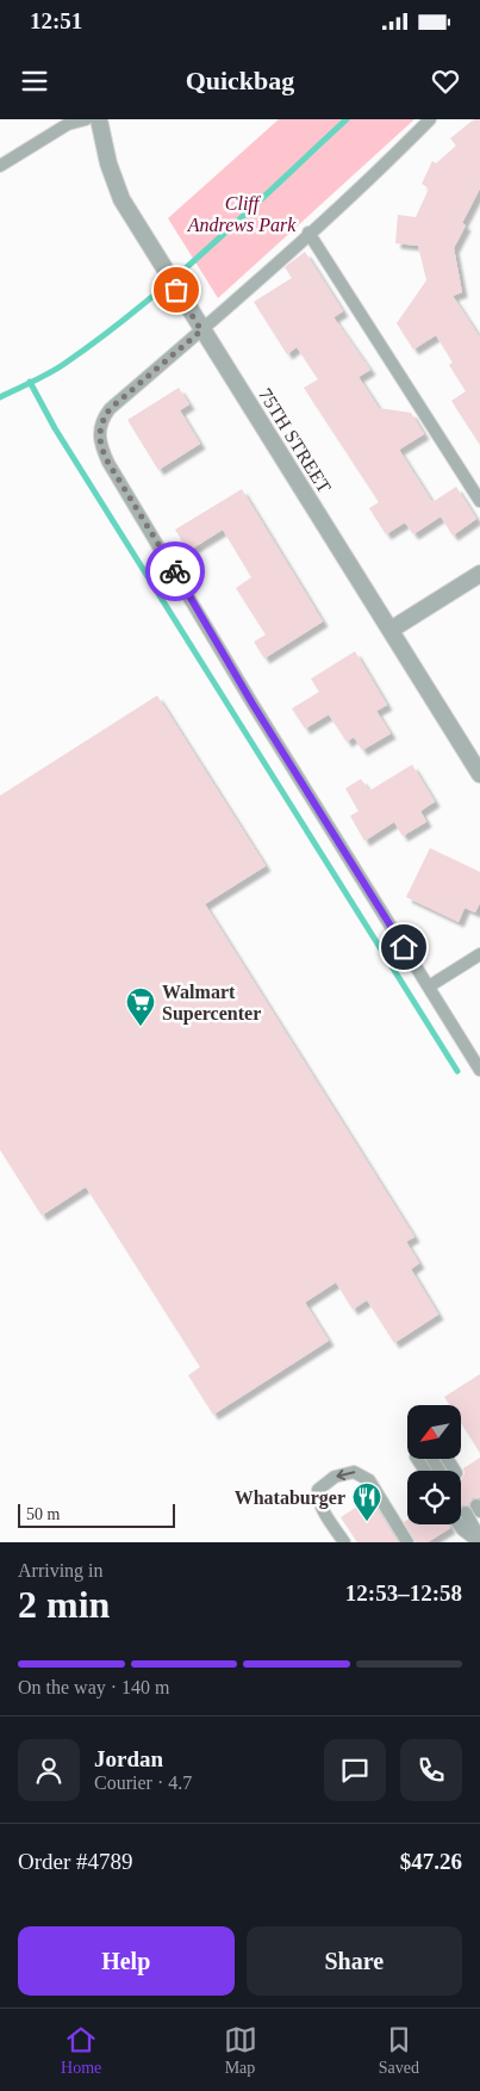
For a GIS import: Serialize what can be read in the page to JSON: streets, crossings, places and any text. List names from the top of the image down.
{
  "streets": {
    "street": ["75TH STREET"]
  },
  "parks": ["Cliff Andrews Park"],
  "places": {
    "supermarket": ["Walmart Supercenter"],
    "restaurant": ["Whataburger"]
  },
  "scale_bar": "50 m",
  "north": "bottom left",
  "page": {
    "status": "12:51",
    "header": "Quickbag",
    "scale": "50 m",
    "heading": ["2 min", "Arriving in", "12:53–12:58"],
    "panel": [
      "Jordan",
      "Courier · 4.7",
      "Order #4789",
      "$47.26"
    ],
    "bar": "On the way · 140 m",
    "buttons": ["Help", "Share"],
    "tabs": ["Home", "Map", "Saved"]
  }
}
